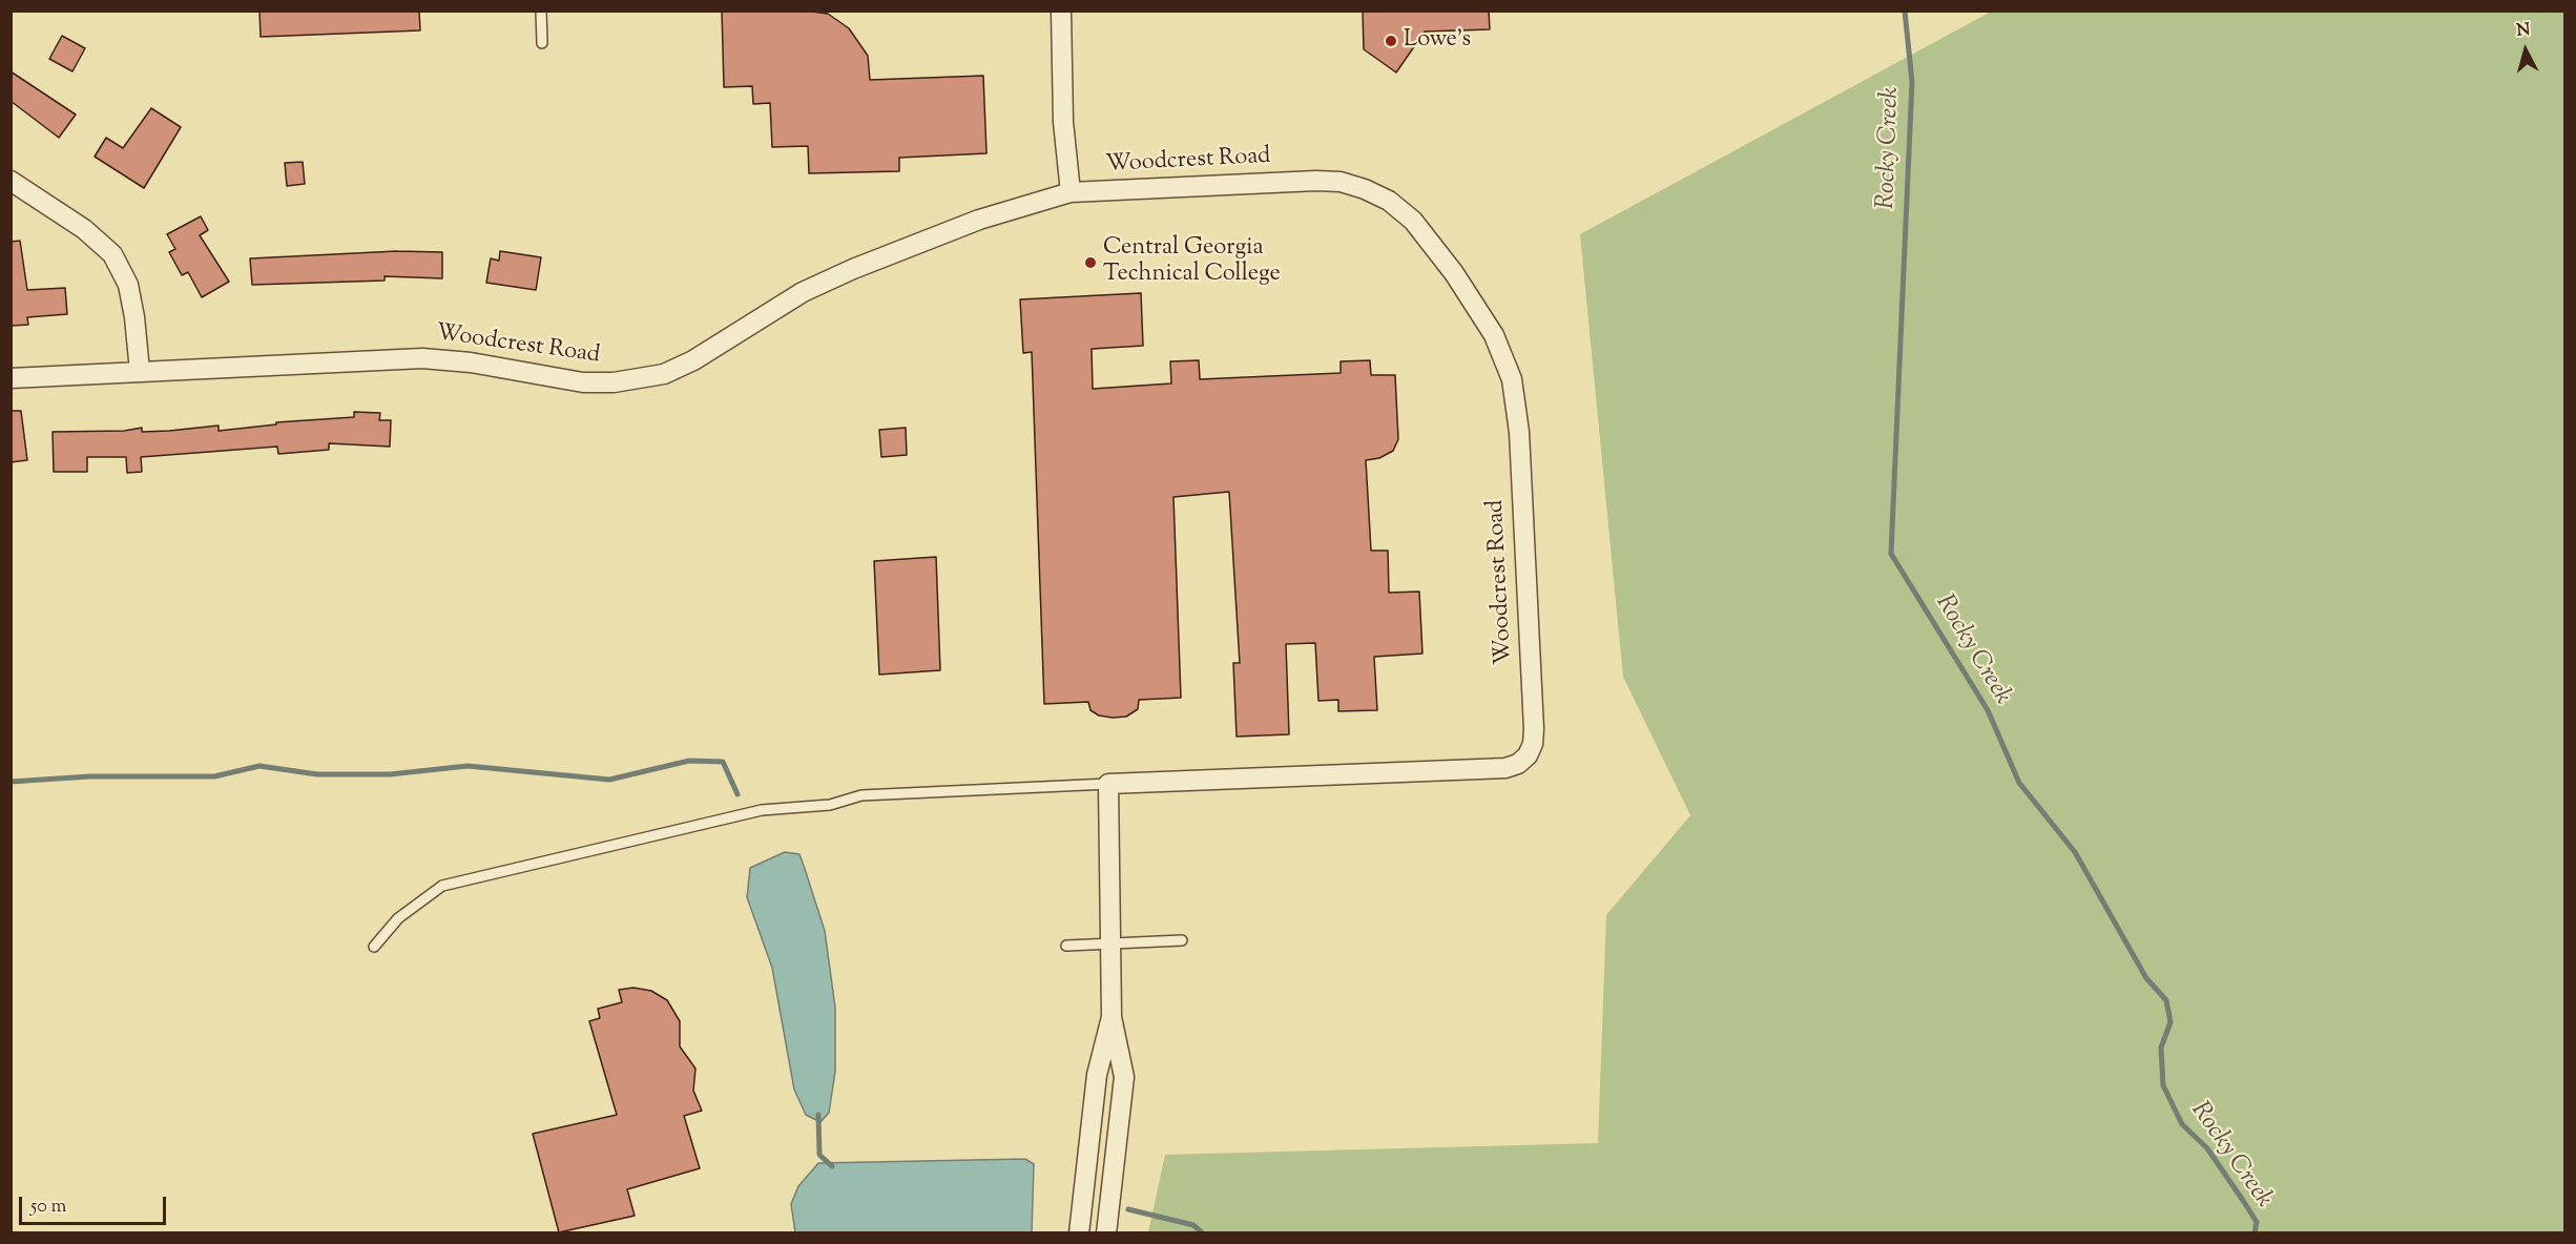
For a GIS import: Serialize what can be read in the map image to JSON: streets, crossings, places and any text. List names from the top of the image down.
{
  "streets": {
    "street": ["Woodcrest Road"]
  },
  "water": ["Rocky Creek"],
  "places": ["Lowe's", "Central Georgia Technical College"],
  "scale_bar": "50 m",
  "north": "top"
}
